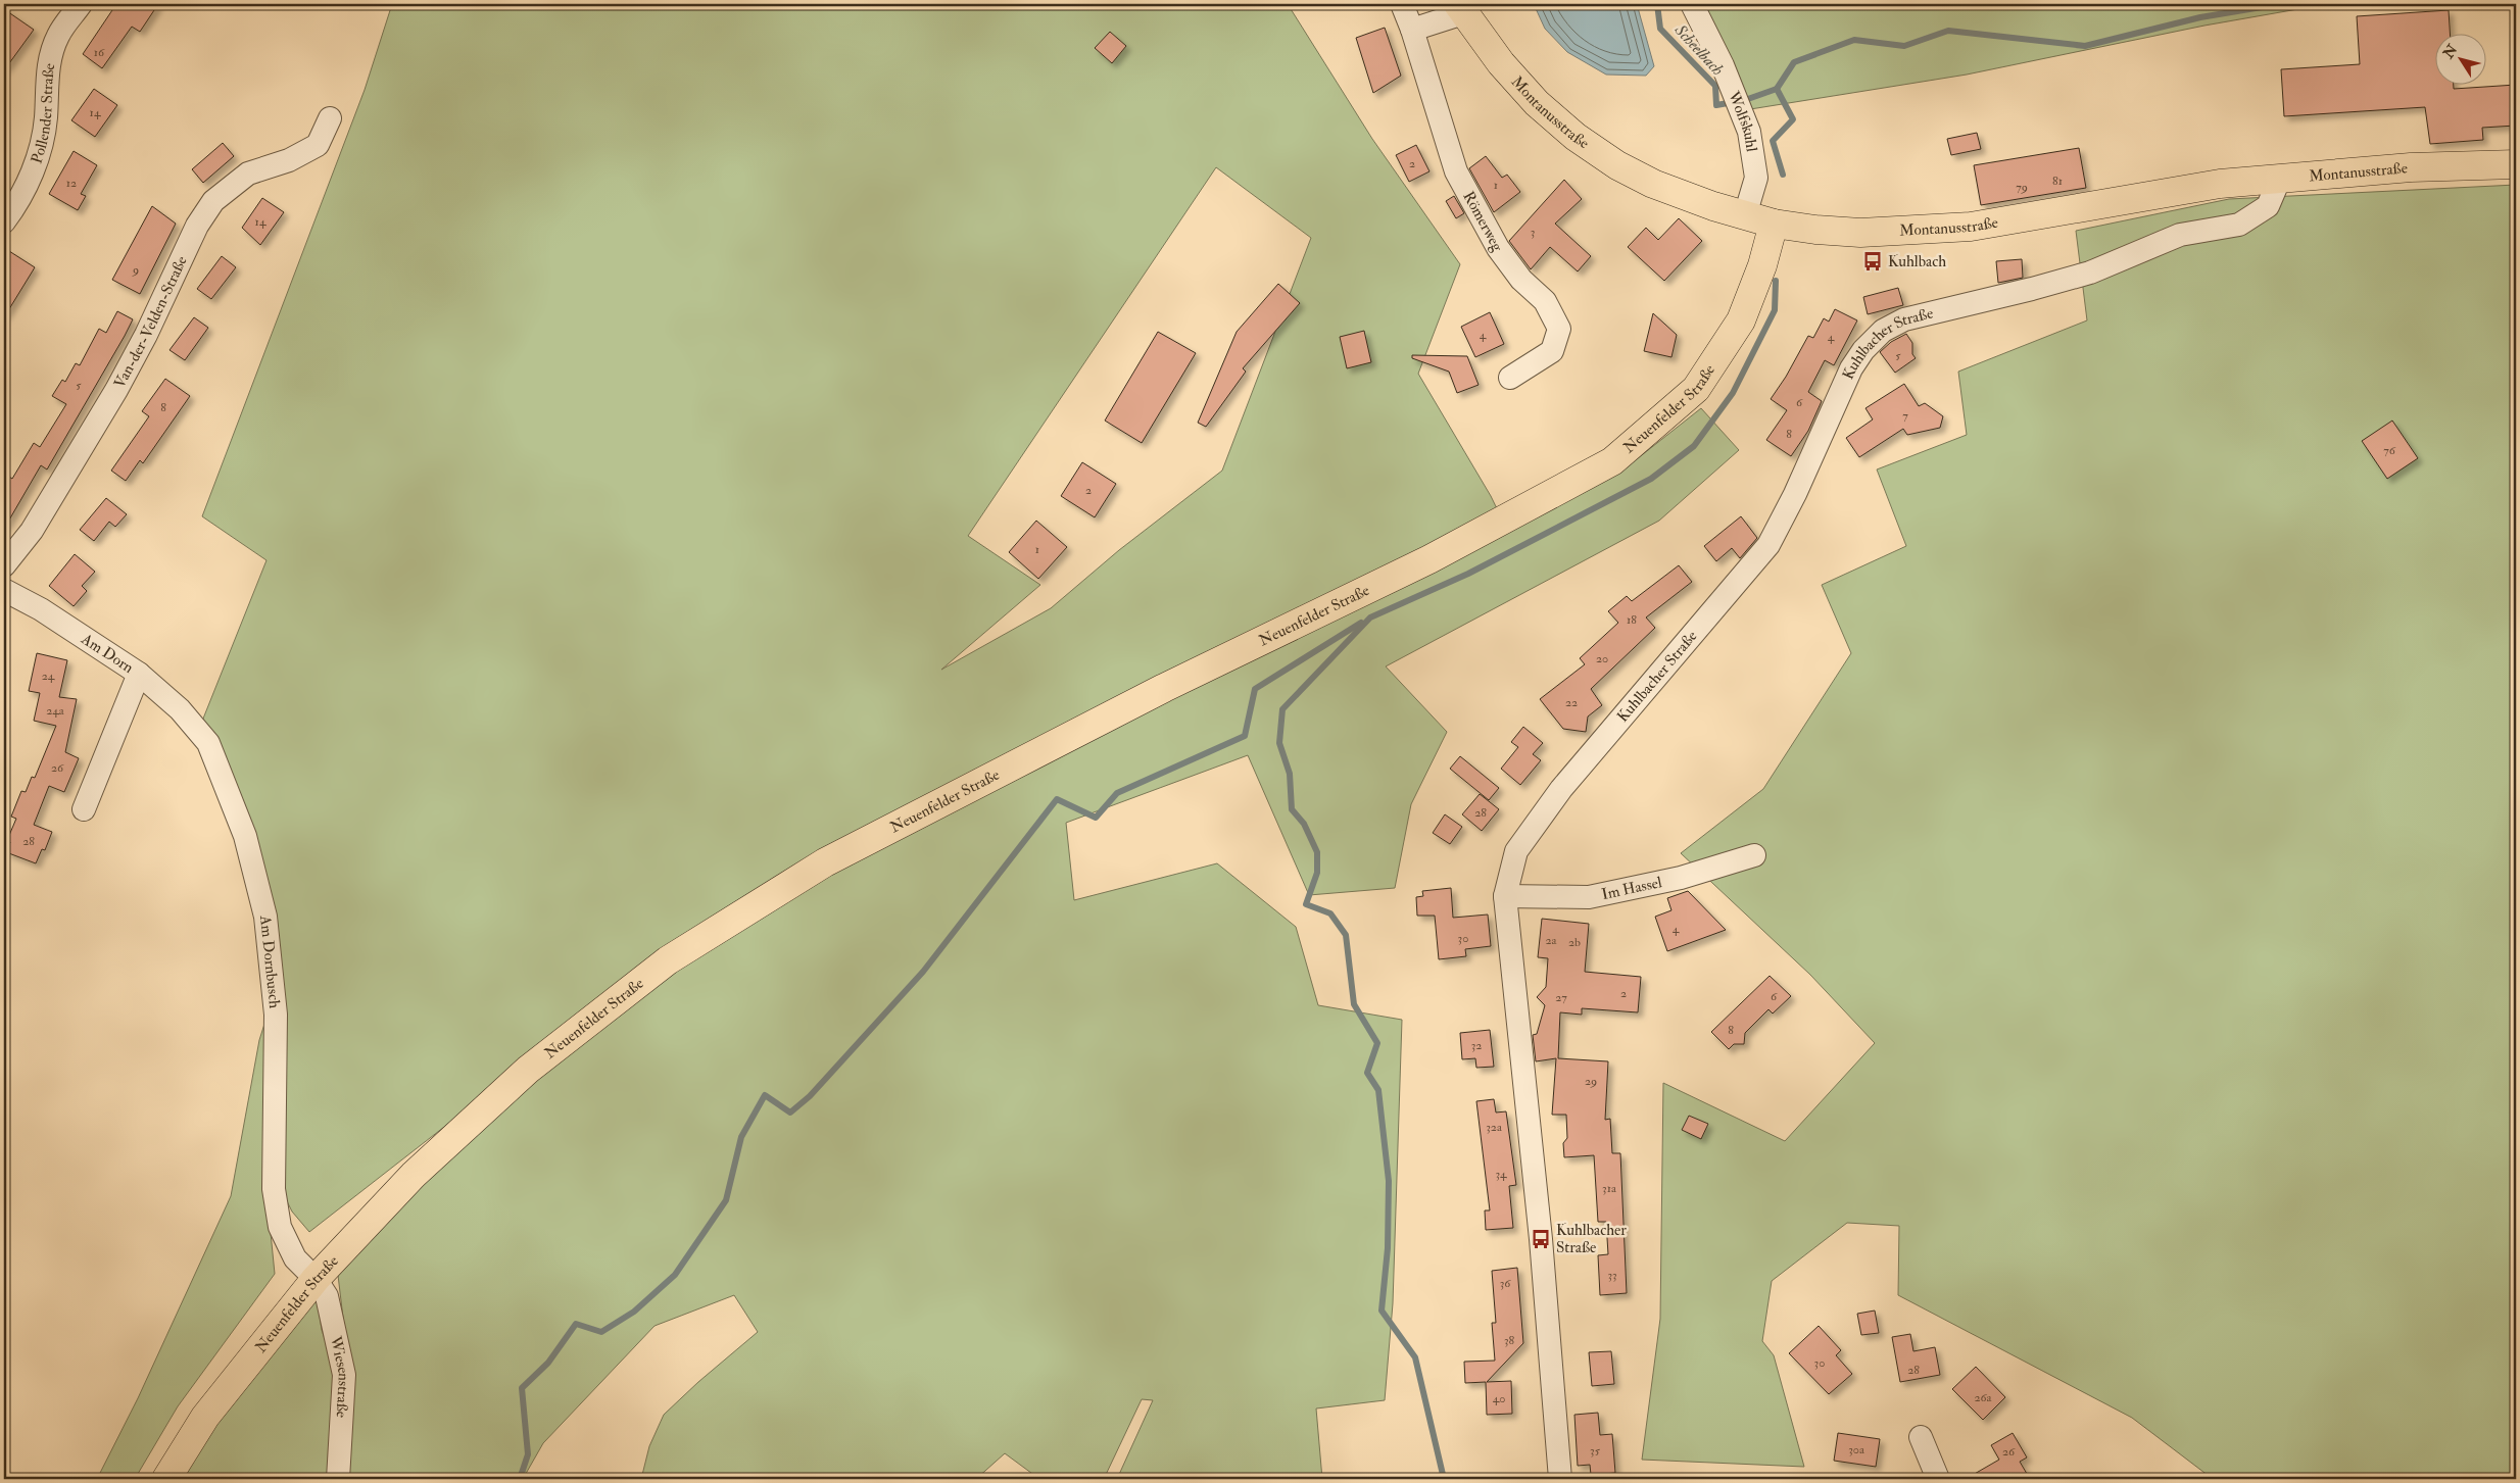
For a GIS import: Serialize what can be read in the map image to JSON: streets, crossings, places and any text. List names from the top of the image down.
{
  "streets": {
    "main road": ["Montanusstraße", "Neuenfelder Straße"],
    "street": [
      "Pollender Straße",
      "Wolfskuhl",
      "Römerweg",
      "Van-der-Velden-Straße",
      "Kuhlbacher Straße",
      "Am Dorn",
      "Im Hassel",
      "Am Dornbusch",
      "Wiesenstraße"
    ]
  },
  "crossings": [
    ["Montanusstraße", "Wolfskuhl"],
    ["Montanusstraße", "Kuhlbacher Straße"],
    ["Montanusstraße", "Neuenfelder Straße"],
    ["Kuhlbacher Straße", "Im Hassel"],
    ["Neuenfelder Straße", "Am Dornbusch"],
    ["Neuenfelder Straße", "Wiesenstraße"],
    ["Am Dorn", "Am Dornbusch"],
    ["Am Dornbusch", "Wiesenstraße"]
  ],
  "water": ["Scheelbach"],
  "places": {
    "bus stop": ["Kuhlbach", "Kuhlbacher Straße"]
  },
  "house_numbers": [
    "16",
    "14",
    "2",
    "81",
    "12",
    "1",
    "79",
    "14",
    "3",
    "9",
    "4",
    "4",
    "5",
    "5",
    "6",
    "8",
    "7",
    "8",
    "76",
    "2",
    "1",
    "18",
    "20",
    "24",
    "22",
    "24a",
    "26",
    "28",
    "28",
    "4",
    "30",
    "2a",
    "2b",
    "2",
    "6",
    "27",
    "8",
    "32",
    "29",
    "32a",
    "34",
    "31a",
    "33",
    "36",
    "38",
    "30",
    "28",
    "26a",
    "40",
    "30a",
    "35",
    "26"
  ],
  "north": "top left"
}
